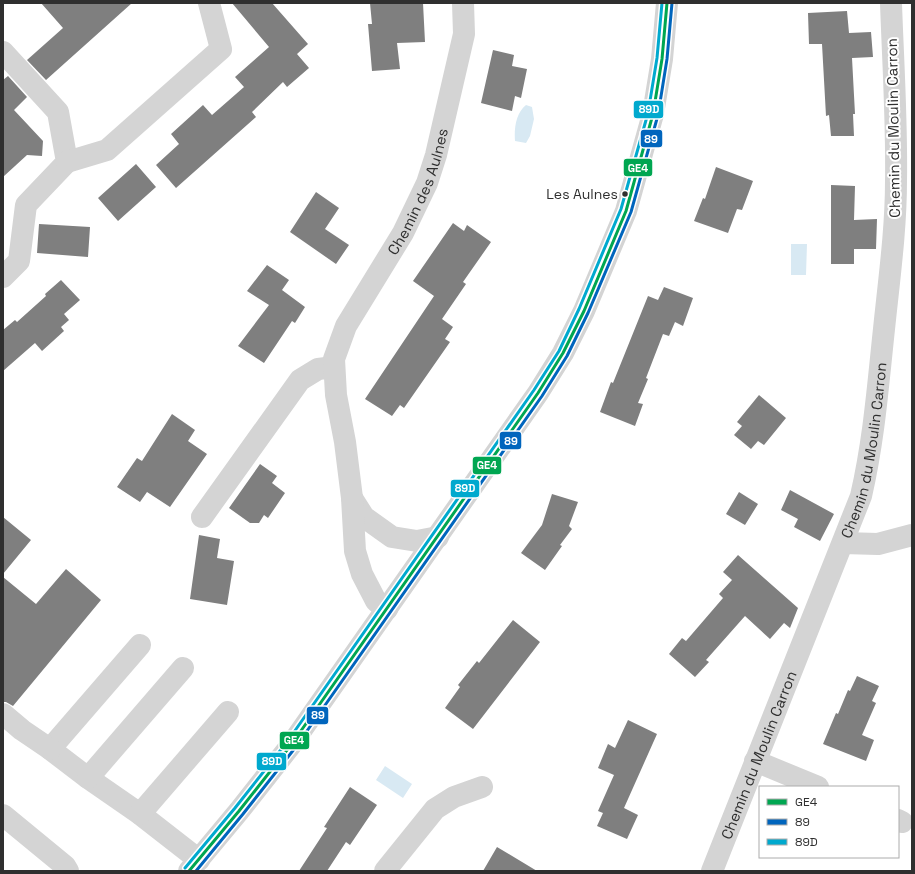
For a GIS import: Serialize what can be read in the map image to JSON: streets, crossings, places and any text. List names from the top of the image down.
{
  "streets": {
    "street": ["Chemin du Moulin Carron", "Chemin des Aulnes"]
  },
  "places": ["Les Aulnes"],
  "lines": ["transit line GE4", "transit line 89", "transit line 89D"],
  "legend": ["GE4", "89", "89D"]
}
